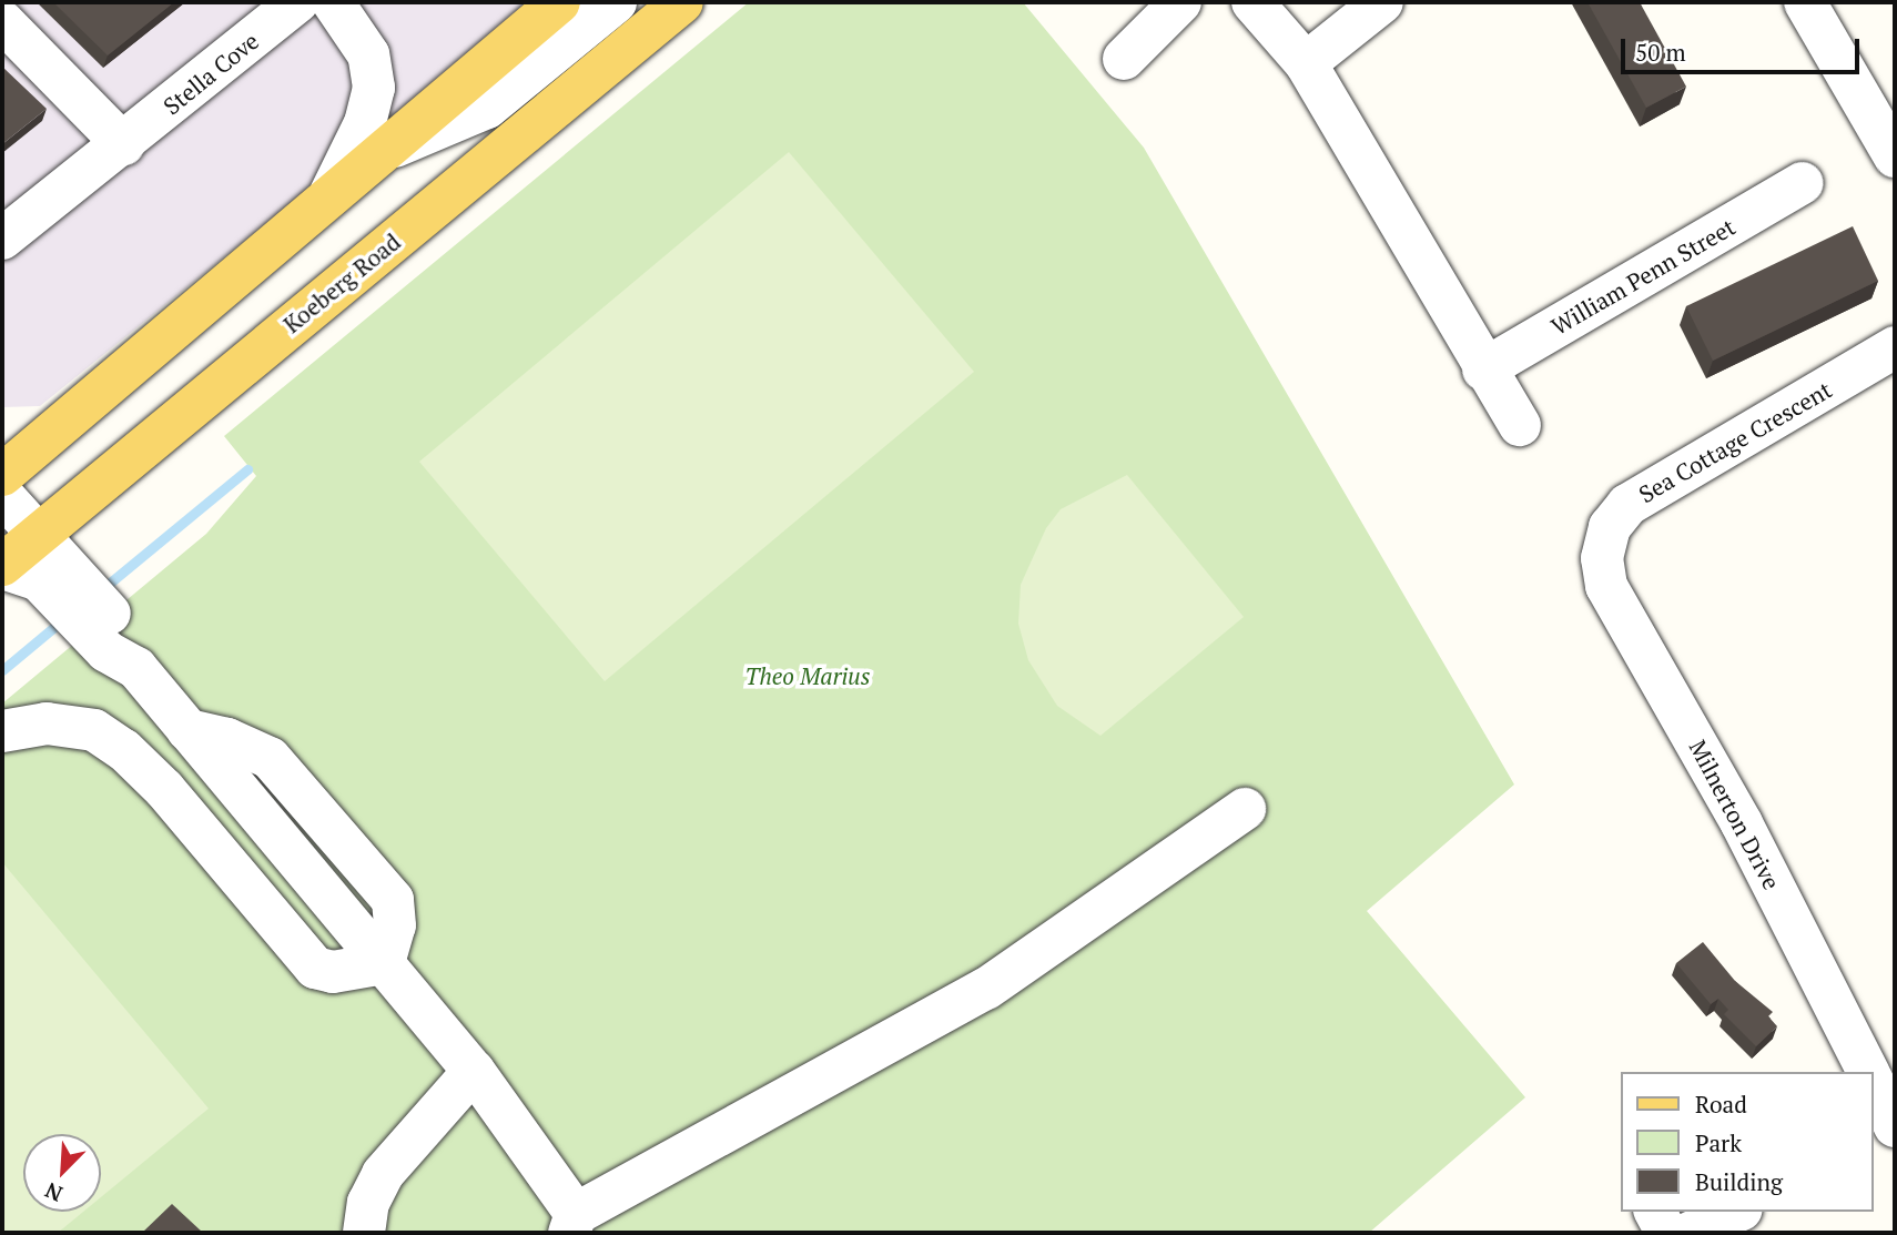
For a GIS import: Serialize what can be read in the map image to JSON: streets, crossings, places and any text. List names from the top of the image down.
{
  "streets": {
    "main road": ["Koeberg Road"],
    "street": [
      "Stella Cove",
      "William Penn Street",
      "Sea Cottage Crescent",
      "Milnerton Drive"
    ]
  },
  "crossings": [
    ["Sea Cottage Crescent", "Milnerton Drive"]
  ],
  "parks": ["Theo Marius"],
  "legend": ["Road", "Park", "Building"],
  "scale_bar": "50 m",
  "north": "bottom left"
}
